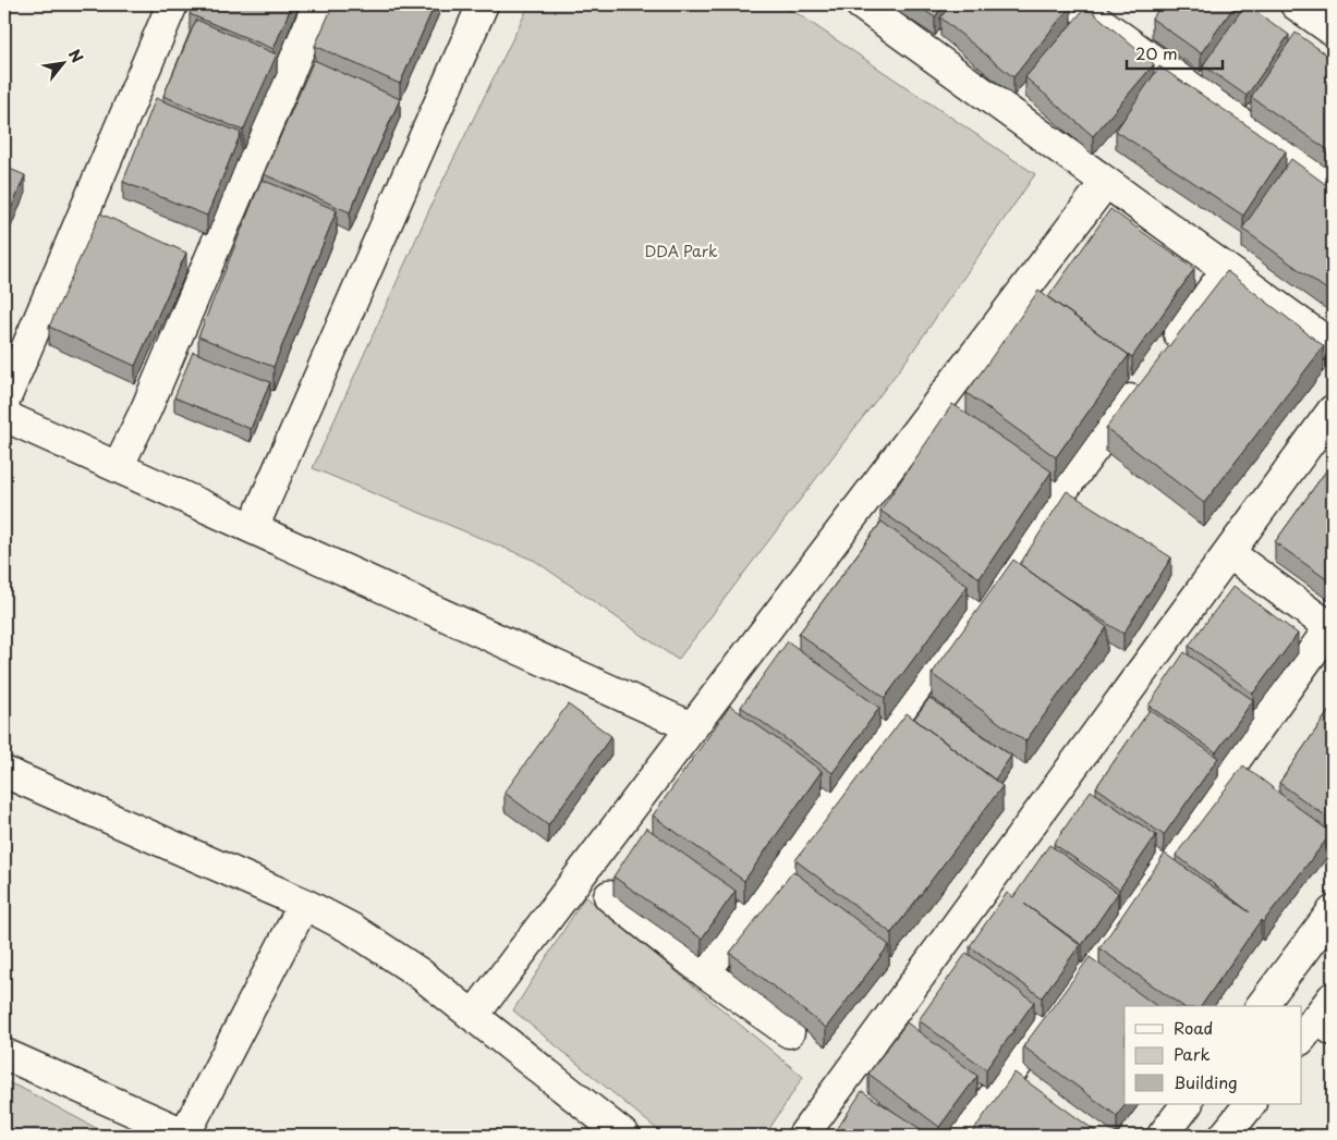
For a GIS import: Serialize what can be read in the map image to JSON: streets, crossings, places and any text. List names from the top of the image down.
{
  "parks": ["DDA Park"],
  "legend": ["Road", "Park", "Building"],
  "scale_bar": "20 m",
  "north": "top right"
}
